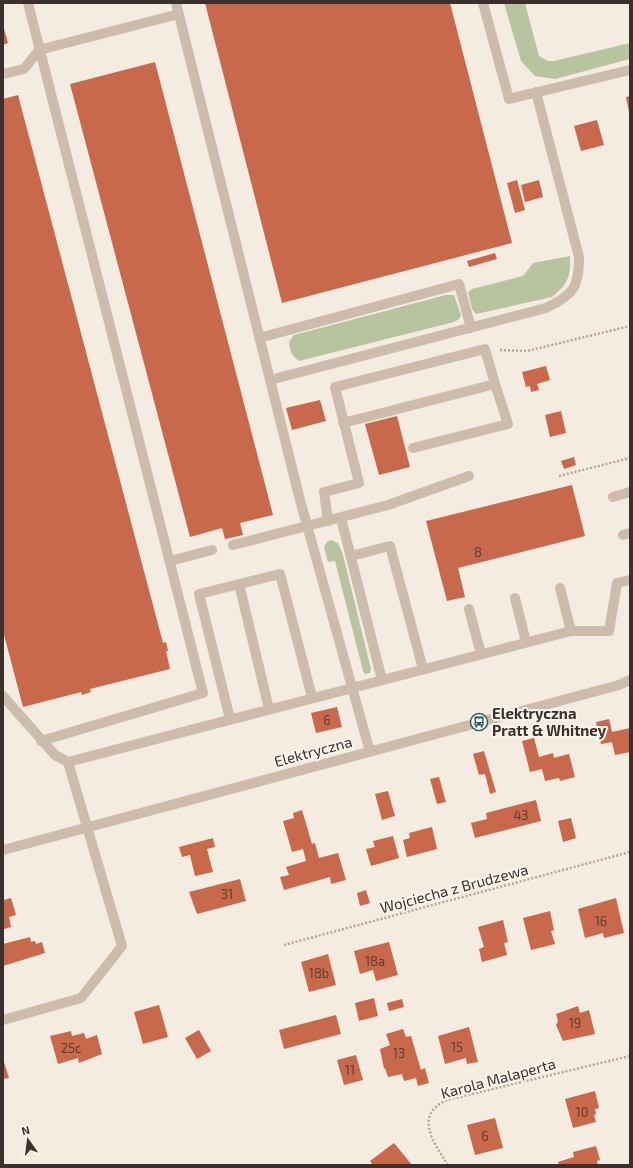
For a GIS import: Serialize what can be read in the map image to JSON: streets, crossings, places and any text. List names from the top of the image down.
{
  "streets": {
    "street": ["Elektryczna"],
    "path": ["Wojciecha z Brudzewa", "Karola Malaperta"]
  },
  "places": {
    "bus stop": ["Elektryczna Pratt & Whitney"]
  },
  "house_numbers": [
    "8",
    "6",
    "43",
    "31",
    "16",
    "18a",
    "18b",
    "19",
    "15",
    "25c",
    "13",
    "11",
    "10",
    "6"
  ],
  "north": "top"
}
